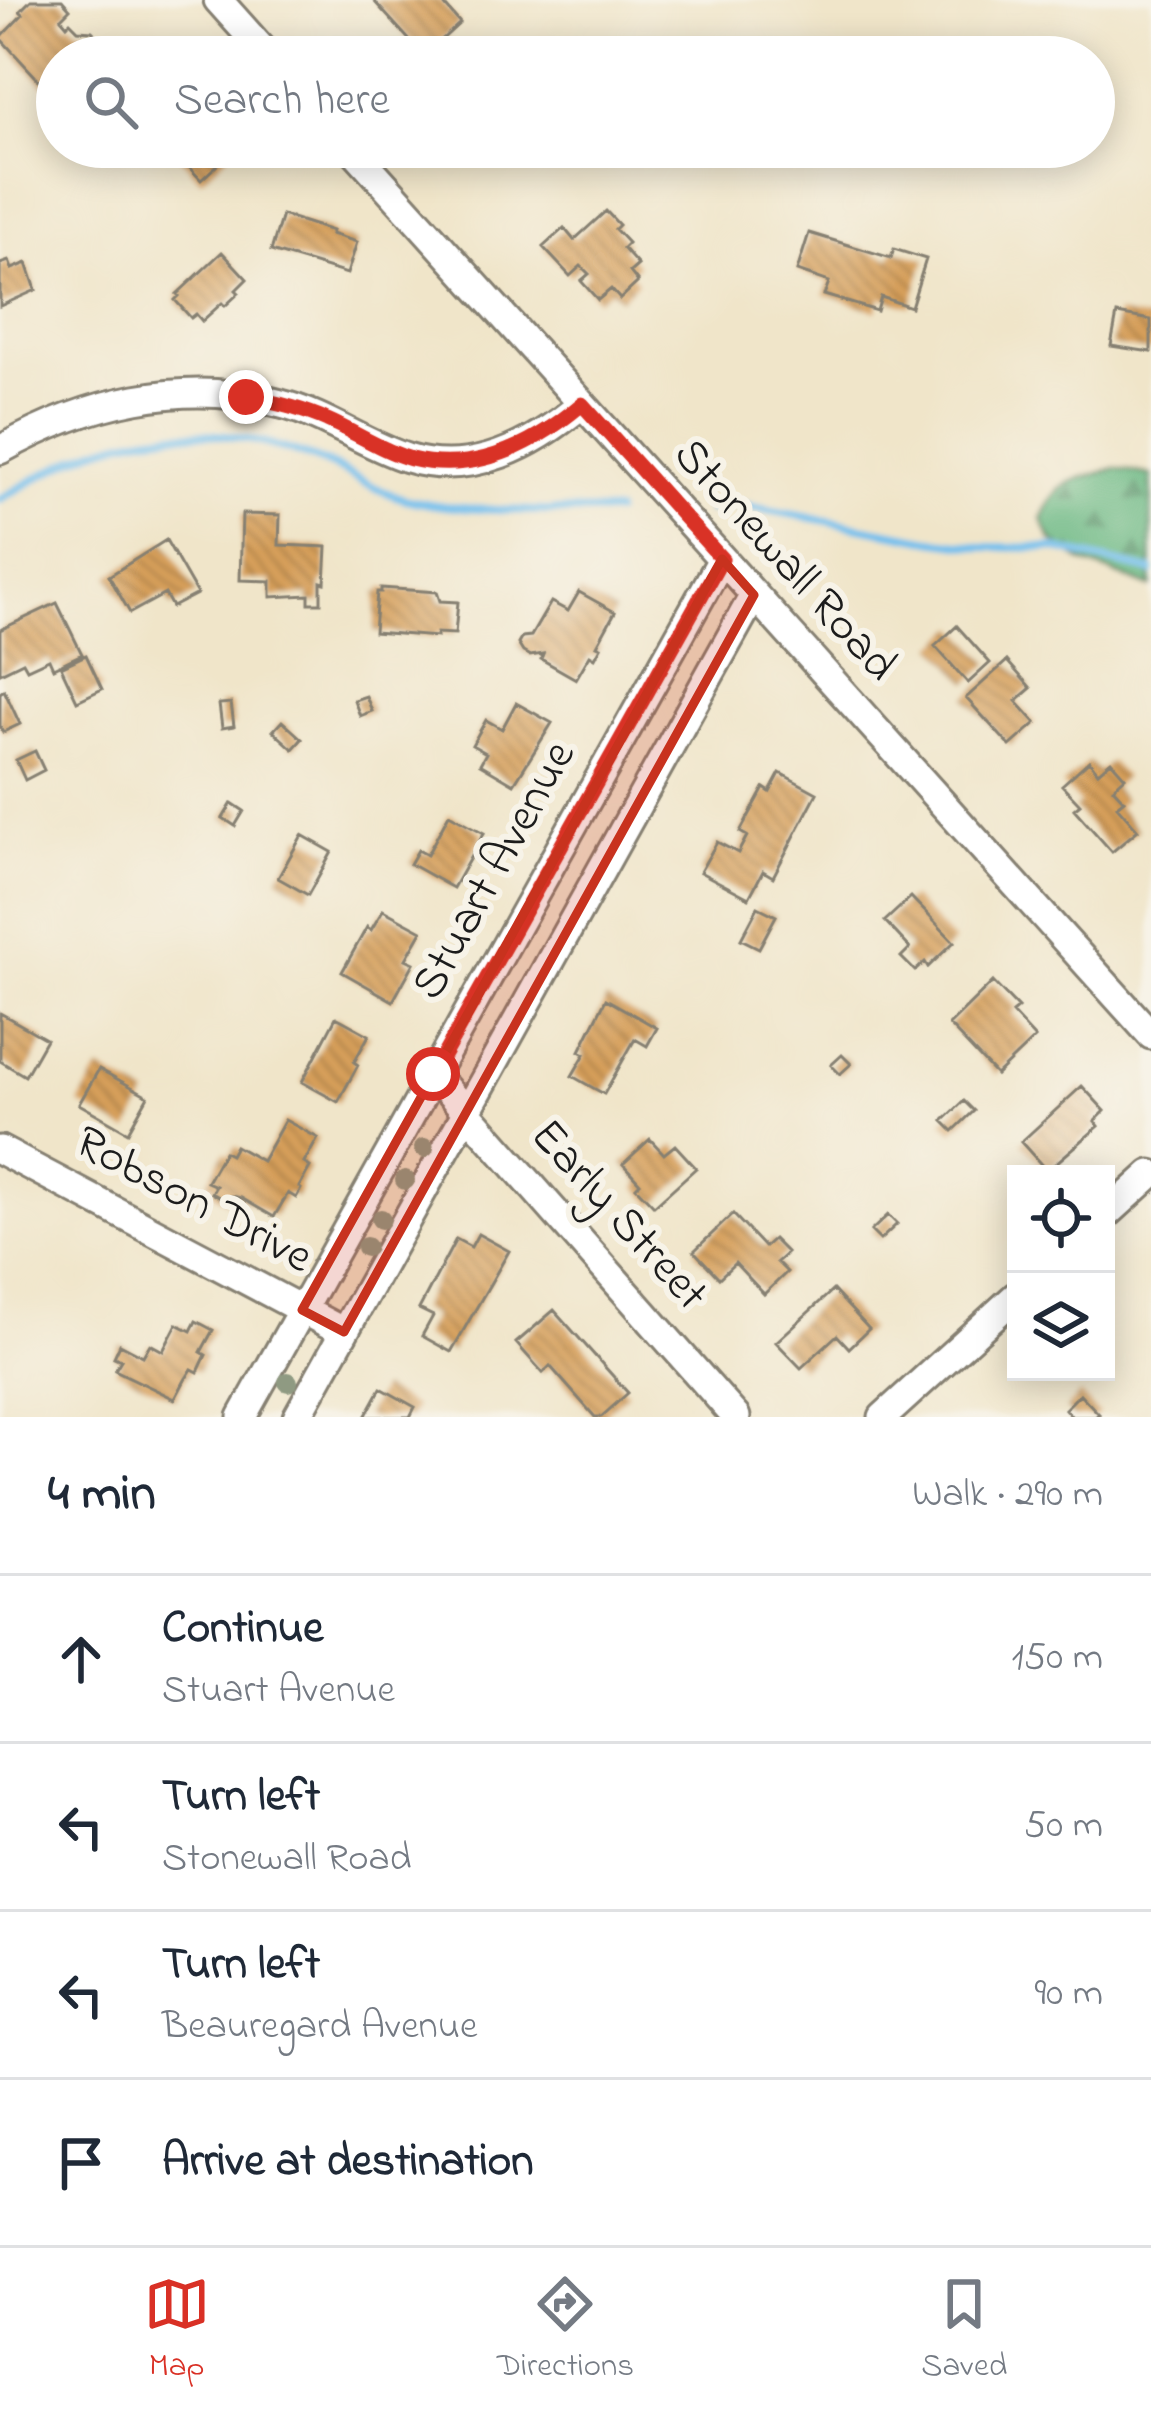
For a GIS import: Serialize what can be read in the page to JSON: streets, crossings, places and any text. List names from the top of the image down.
{
  "streets": {
    "street": [
      "Stonewall Road",
      "Stuart Avenue",
      "Robson Drive",
      "Early Street"
    ]
  },
  "crossings": [
    ["Stonewall Road", "Stuart Avenue"],
    ["Stuart Avenue", "Robson Drive"],
    ["Stuart Avenue", "Early Street"]
  ],
  "page": {
    "search": "Search here",
    "heading": ["4 min", "Walk · 290 m"],
    "list": [
      ["Continue", "Stuart Avenue", "150 m"],
      ["Turn left", "Stonewall Road", "50 m"],
      ["Turn left", "Beauregard Avenue", "90 m"],
      "Arrive at destination"
    ],
    "nav": ["Map", "Directions", "Saved"]
  }
}
